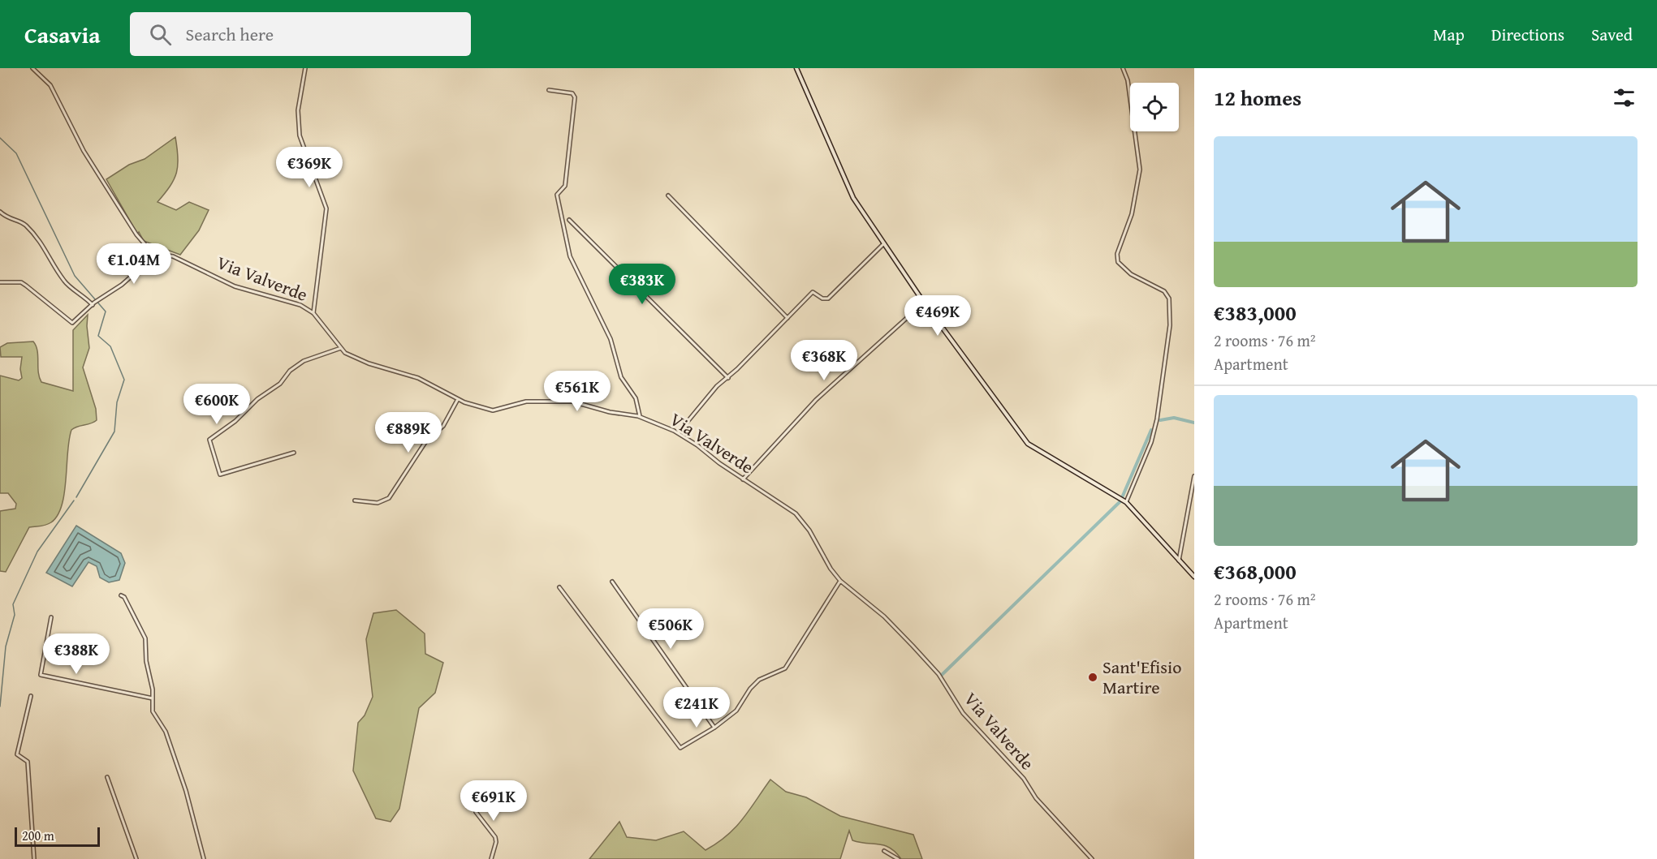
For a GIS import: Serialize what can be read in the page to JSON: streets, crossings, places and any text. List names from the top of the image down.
{
  "streets": {
    "street": ["Via Valverde"]
  },
  "places": ["Sant'Efisio Martire"],
  "scale_bar": "200 m",
  "page": {
    "header": "Casavia",
    "search": "Search here",
    "nav": ["Map", "Directions", "Saved"],
    "heading": "12 homes",
    "list": [
      {
        "name": "€383,000",
        "note": "2 rooms · 76 m² · Apartment"
      },
      {
        "name": "€368,000",
        "note": "2 rooms · 76 m² · Apartment"
      }
    ],
    "price": [
      "€369K",
      "€1.04M",
      "€383K",
      "€469K",
      "€368K",
      "€561K",
      "€600K",
      "€889K",
      "€506K",
      "€388K",
      "€241K",
      "€691K"
    ],
    "scale": "200 m"
  }
}
